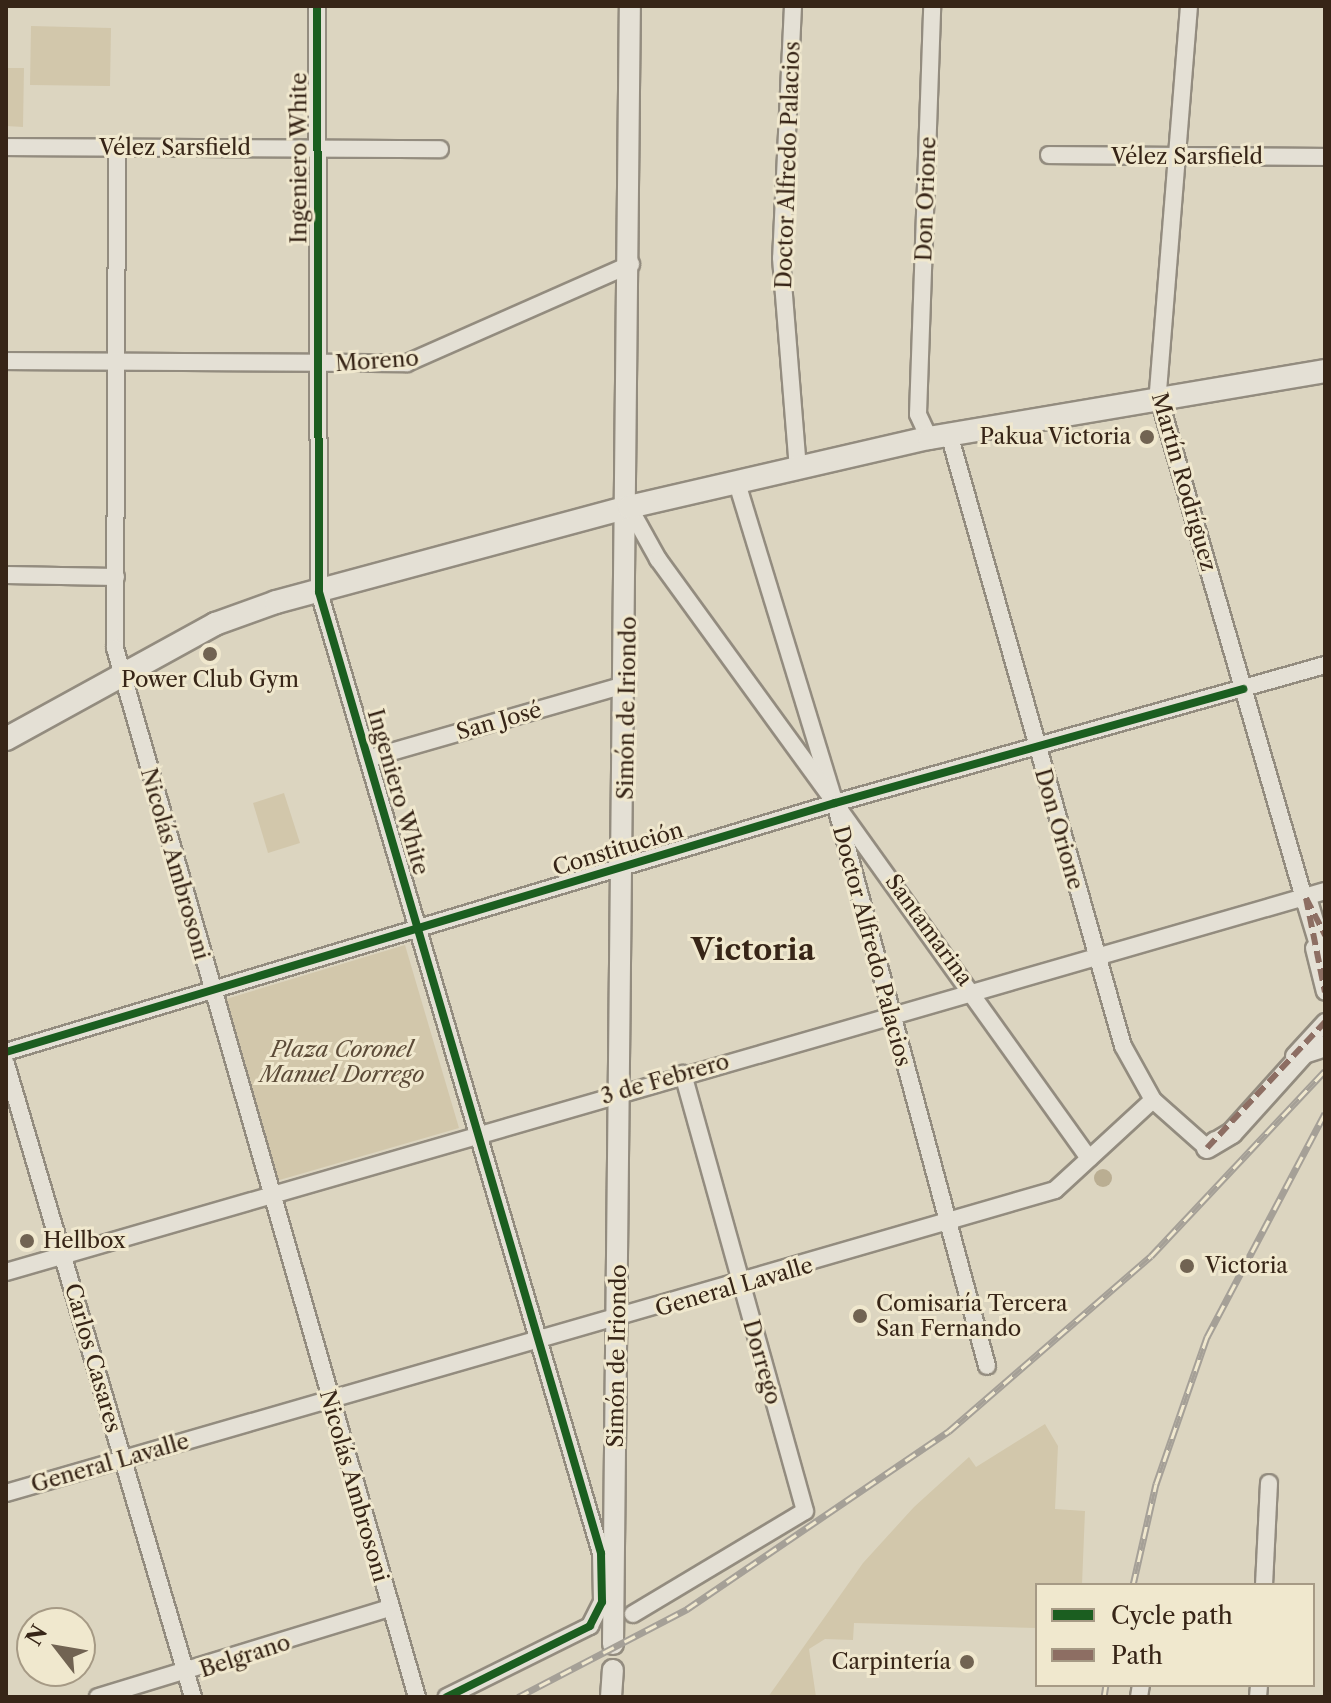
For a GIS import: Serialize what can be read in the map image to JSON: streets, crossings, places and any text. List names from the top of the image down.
{
  "streets": {
    "street": [
      "Vélez Sarsfield",
      "Ingeniero White",
      "Doctor Alfredo Palacios",
      "Don Orione",
      "Moreno",
      "Martín Rodríguez",
      "Simón de Iriondo",
      "San José",
      "Constitución",
      "Nicolás Ambrosoni",
      "Santamarina",
      "3 de Febrero",
      "General Lavalle",
      "Carlos Casares",
      "Dorrego",
      "Belgrano"
    ]
  },
  "crossings": [
    ["Vélez Sarsfield", "Ingeniero White"],
    ["Vélez Sarsfield", "Martín Rodríguez"],
    ["Vélez Sarsfield", "Nicolás Ambrosoni"],
    ["Ingeniero White", "Moreno"],
    ["Ingeniero White", "Simón de Iriondo"],
    ["Ingeniero White", "San José"],
    ["Ingeniero White", "Constitución"],
    ["Ingeniero White", "3 de Febrero"],
    ["Ingeniero White", "General Lavalle"],
    ["Doctor Alfredo Palacios", "Constitución"],
    ["Doctor Alfredo Palacios", "Santamarina"],
    ["Doctor Alfredo Palacios", "3 de Febrero"],
    ["Doctor Alfredo Palacios", "General Lavalle"],
    ["Don Orione", "Constitución"],
    ["Don Orione", "3 de Febrero"],
    ["Don Orione", "General Lavalle"],
    ["Moreno", "Simón de Iriondo"],
    ["Moreno", "Nicolás Ambrosoni"],
    ["Martín Rodríguez", "Constitución"],
    ["Martín Rodríguez", "3 de Febrero"],
    ["Simón de Iriondo", "San José"],
    ["Simón de Iriondo", "Constitución"],
    ["Simón de Iriondo", "Santamarina"],
    ["Simón de Iriondo", "3 de Febrero"],
    ["Simón de Iriondo", "General Lavalle"],
    ["Constitución", "Nicolás Ambrosoni"],
    ["Constitución", "Santamarina"],
    ["Nicolás Ambrosoni", "3 de Febrero"],
    ["Nicolás Ambrosoni", "General Lavalle"],
    ["Nicolás Ambrosoni", "Belgrano"],
    ["Santamarina", "3 de Febrero"],
    ["Santamarina", "General Lavalle"],
    ["3 de Febrero", "Carlos Casares"],
    ["3 de Febrero", "Dorrego"],
    ["General Lavalle", "Carlos Casares"],
    ["General Lavalle", "Dorrego"],
    ["Carlos Casares", "Belgrano"]
  ],
  "districts": ["Victoria"],
  "parks": ["Plaza Coronel Manuel Dorrego"],
  "places": [
    "Pakua Victoria",
    "Power Club Gym",
    "Hellbox",
    "Victoria",
    "Comisaría Tercera San Fernando",
    "Carpintería"
  ],
  "legend": ["Cycle path", "Path"],
  "north": "top left"
}
